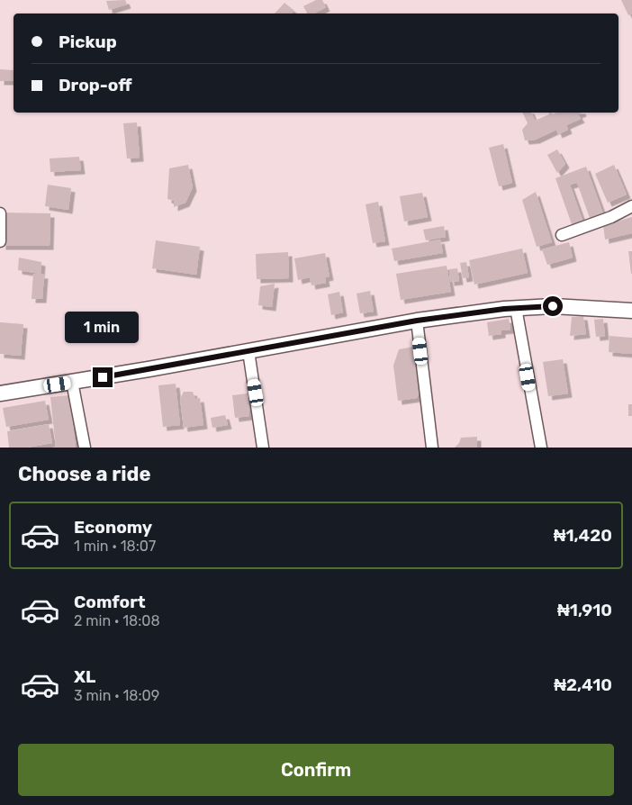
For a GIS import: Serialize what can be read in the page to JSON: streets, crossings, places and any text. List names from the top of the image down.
{
  "page": {
    "banner": ["Pickup", "Drop-off"],
    "bubble": "1 min",
    "heading": "Choose a ride",
    "list": [
      {
        "name": "Economy",
        "note": "1 min · 18:07",
        "value": "₦1,420"
      },
      {
        "name": "Comfort",
        "note": "2 min · 18:08",
        "value": "₦1,910"
      },
      {
        "name": "XL",
        "note": "3 min · 18:09",
        "value": "₦2,410"
      }
    ],
    "buttons": "Confirm"
  }
}
